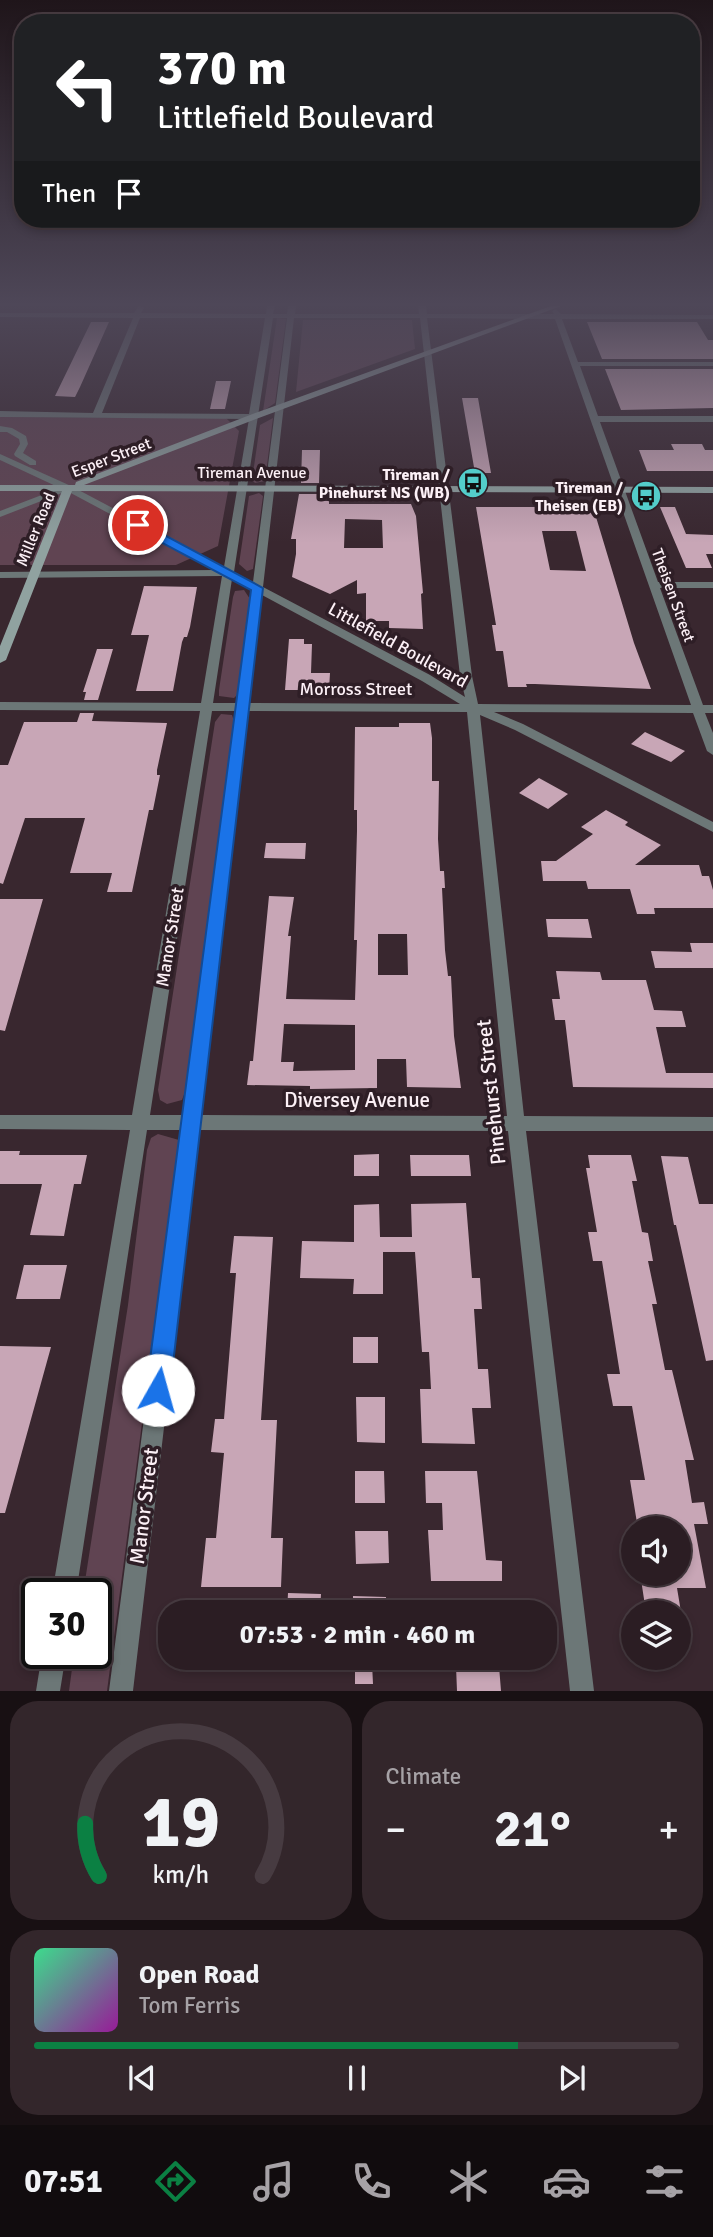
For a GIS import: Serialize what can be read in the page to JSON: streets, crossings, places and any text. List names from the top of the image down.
{
  "streets": {
    "street": [
      "Esper Street",
      "Tireman Avenue",
      "Miller Road",
      "Theisen Street",
      "Littlefield Boulevard",
      "Morross Street",
      "Manor Street",
      "Pinehurst Street",
      "Diversey Avenue"
    ]
  },
  "crossings": [
    ["Esper Street", "Tireman Avenue"],
    ["Esper Street", "Miller Road"],
    ["Esper Street", "Littlefield Boulevard"],
    ["Esper Street", "Manor Street"],
    ["Tireman Avenue", "Miller Road"],
    ["Tireman Avenue", "Theisen Street"],
    ["Tireman Avenue", "Littlefield Boulevard"],
    ["Tireman Avenue", "Manor Street"],
    ["Tireman Avenue", "Pinehurst Street"],
    ["Miller Road", "Littlefield Boulevard"],
    ["Theisen Street", "Morross Street"],
    ["Littlefield Boulevard", "Morross Street"],
    ["Littlefield Boulevard", "Manor Street"],
    ["Littlefield Boulevard", "Pinehurst Street"],
    ["Morross Street", "Manor Street"],
    ["Morross Street", "Pinehurst Street"],
    ["Manor Street", "Diversey Avenue"],
    ["Pinehurst Street", "Diversey Avenue"]
  ],
  "places": {
    "bus stop": ["Tireman / Pinehurst NS (WB)", "Tireman / Theisen (EB)"]
  },
  "page": {
    "turn": ["370 m", "Littlefield Boulevard"],
    "then": "Then",
    "limit": "30",
    "trip": "07:53 · 2 min · 460 m",
    "tile": "Climate",
    "heat": ["−", "21°", "+"],
    "song": ["Open Road", "Tom Ferris"],
    "tabs": "07:51",
    "gauge": ["19", "km/h"]
  }
}
